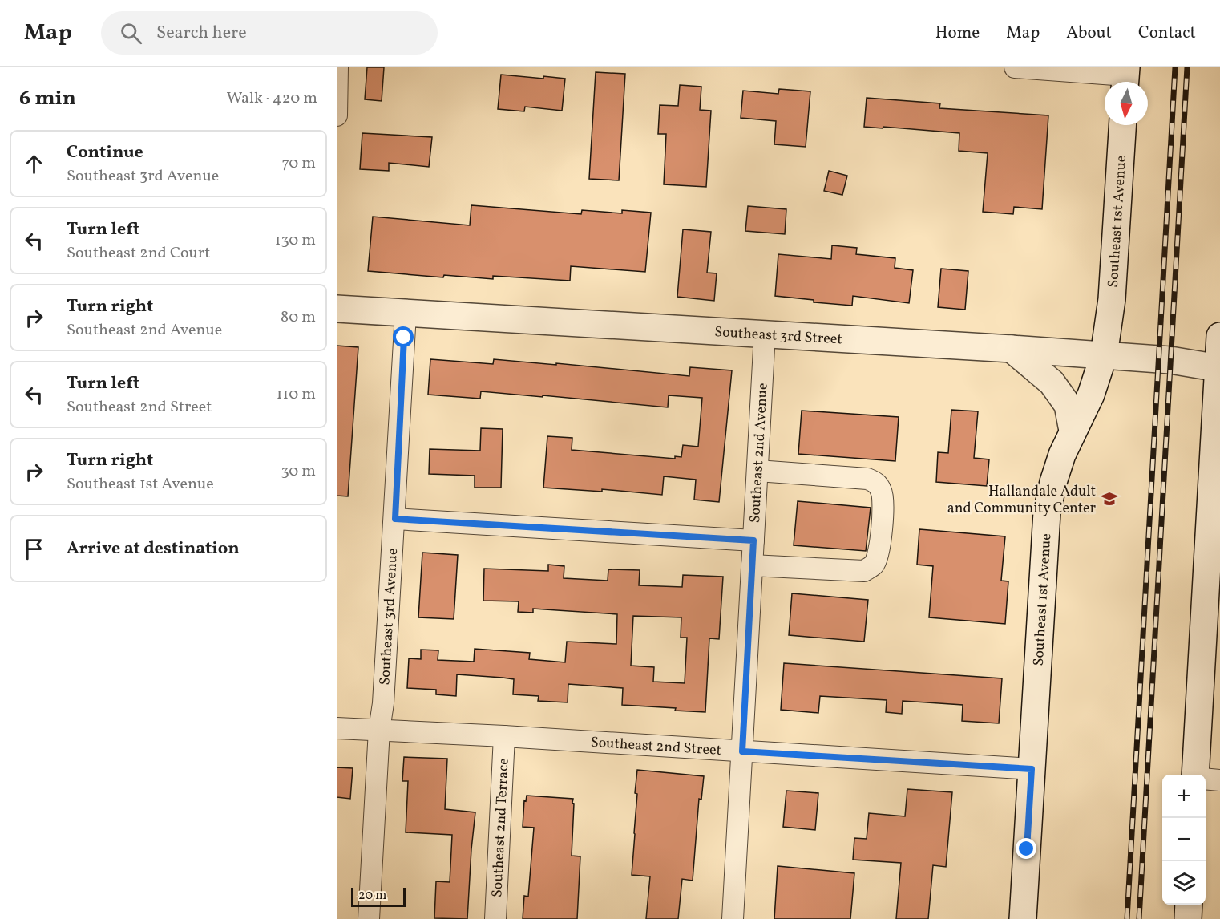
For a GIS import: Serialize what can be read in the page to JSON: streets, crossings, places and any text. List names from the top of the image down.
{
  "streets": {
    "main road": ["Southeast 1st Avenue", "Southeast 3rd Street"],
    "street": [
      "Southeast 2nd Avenue",
      "Southeast 3rd Avenue",
      "Southeast 2nd Street",
      "Southeast 2nd Terrace"
    ]
  },
  "crossings": [
    ["Southeast 1st Avenue", "Southeast 3rd Street"],
    ["Southeast 1st Avenue", "Southeast 2nd Street"],
    ["Southeast 3rd Street", "Southeast 2nd Avenue"],
    ["Southeast 3rd Street", "Southeast 3rd Avenue"],
    ["Southeast 2nd Avenue", "Southeast 2nd Street"],
    ["Southeast 3rd Avenue", "Southeast 2nd Street"],
    ["Southeast 2nd Street", "Southeast 2nd Terrace"]
  ],
  "places": {
    "school or university": ["Hallandale Adult and Community Center"]
  },
  "scale_bar": "20 m",
  "north": "bottom",
  "page": {
    "header": "Map",
    "search": "Search here",
    "nav": [
      "Home",
      "Map",
      "About",
      "Contact"
    ],
    "heading": ["6 min", "Walk · 420 m"],
    "list": [
      ["Continue", "Southeast 3rd Avenue", "70 m"],
      ["Turn left", "Southeast 2nd Court", "130 m"],
      ["Turn right", "Southeast 2nd Avenue", "80 m"],
      ["Turn left", "Southeast 2nd Street", "110 m"],
      ["Turn right", "Southeast 1st Avenue", "30 m"],
      "Arrive at destination"
    ],
    "map_buttons": ["+", "−"],
    "scale": "20 m"
  }
}
